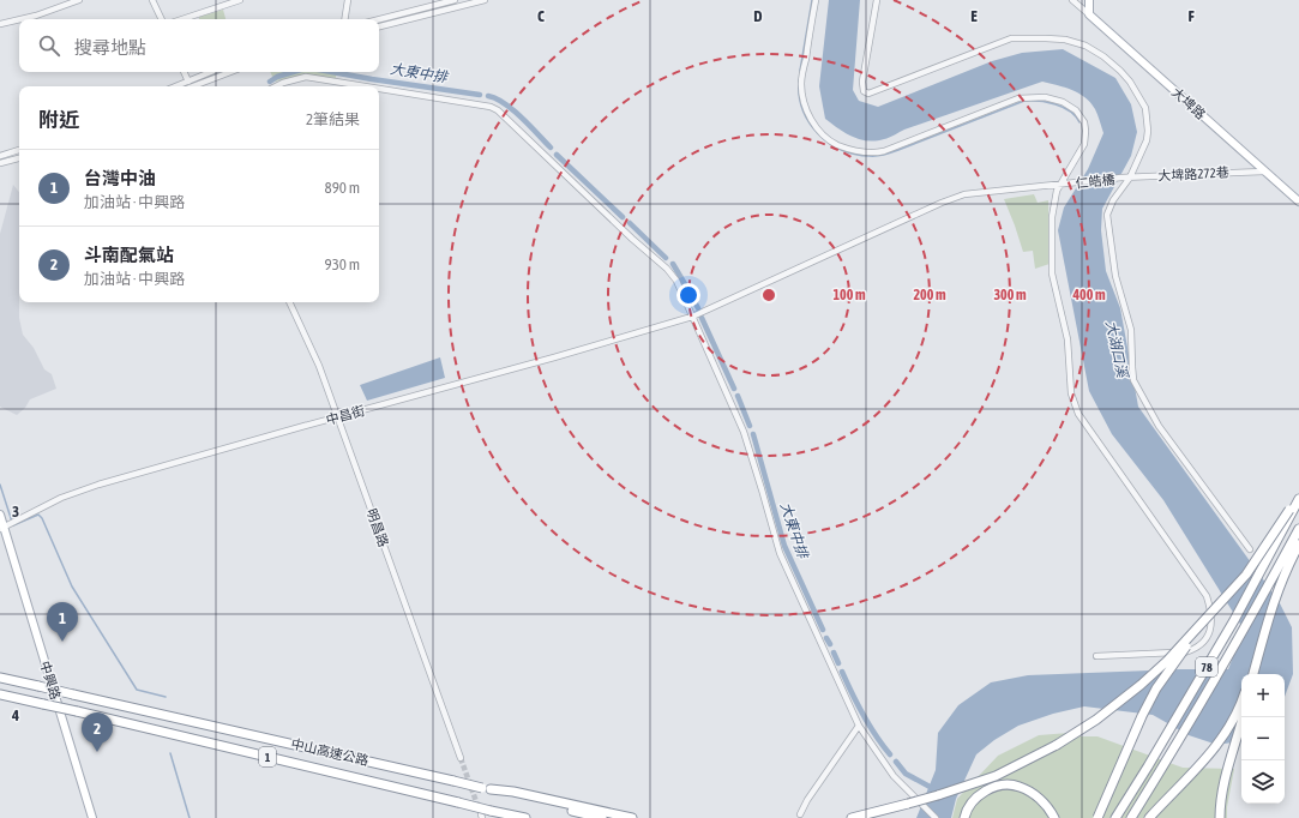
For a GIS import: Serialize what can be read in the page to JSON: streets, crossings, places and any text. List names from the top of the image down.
{
  "streets": {
    "highway": ["78", "中山高速公路", "1"],
    "main road": ["大埤路", "中興路"],
    "street": [
      "大埤路272巷",
      "仁皓橋",
      "中昌街",
      "明昌路"
    ]
  },
  "crossings": [
    ["大埤路", "大埤路272巷"],
    ["大埤路272巷", "仁皓橋"],
    ["仁皓橋", "中昌街"],
    ["中昌街", "明昌路"],
    ["中昌街", "中興路"]
  ],
  "water": ["大東中排", "大湖口溪"],
  "page": {
    "search": "搜尋地點",
    "heading": ["附近", "2筆結果"],
    "list": [
      {
        "mark": "1",
        "name": "台灣中油",
        "note": "加油站 · 中興路",
        "value": "890 m"
      },
      {
        "mark": "2",
        "name": "斗南配氣站",
        "note": "加油站 · 中興路",
        "value": "930 m"
      }
    ],
    "pins": ["1", "2"],
    "map_buttons": ["+", "−"]
  },
  "grid": {
    "columns": [
      "C",
      "D",
      "E",
      "F"
    ],
    "rows": ["3", "4"]
  },
  "rings": [
    "100 m",
    "200 m",
    "300 m",
    "400 m"
  ]
}
